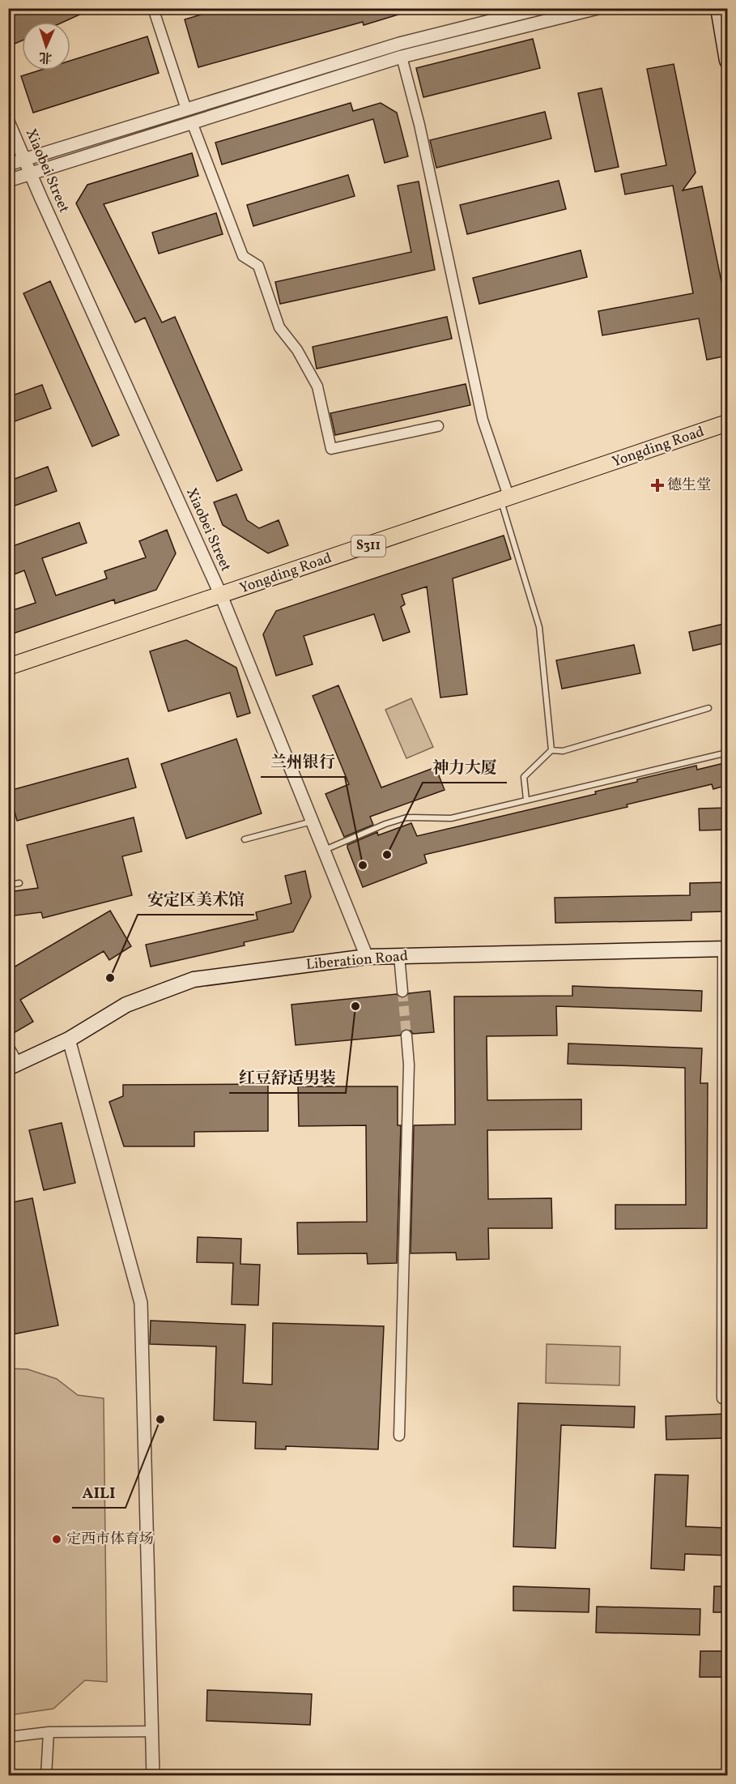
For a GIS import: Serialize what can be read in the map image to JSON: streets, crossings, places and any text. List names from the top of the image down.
{
  "streets": {
    "main road": ["Yongding Road", "S311", "Liberation Road"],
    "street": ["Xiaobei Street"]
  },
  "crossings": [
    ["Xiaobei Street", "Yongding Road"],
    ["Xiaobei Street", "Liberation Road"]
  ],
  "places": {
    "health": ["德生堂"],
    "other": [
      "神力大厦",
      "兰州银行",
      "安定区美术馆",
      "红豆舒适男装",
      "AILI",
      "定西市体育场"
    ]
  },
  "north": "bottom"
}
